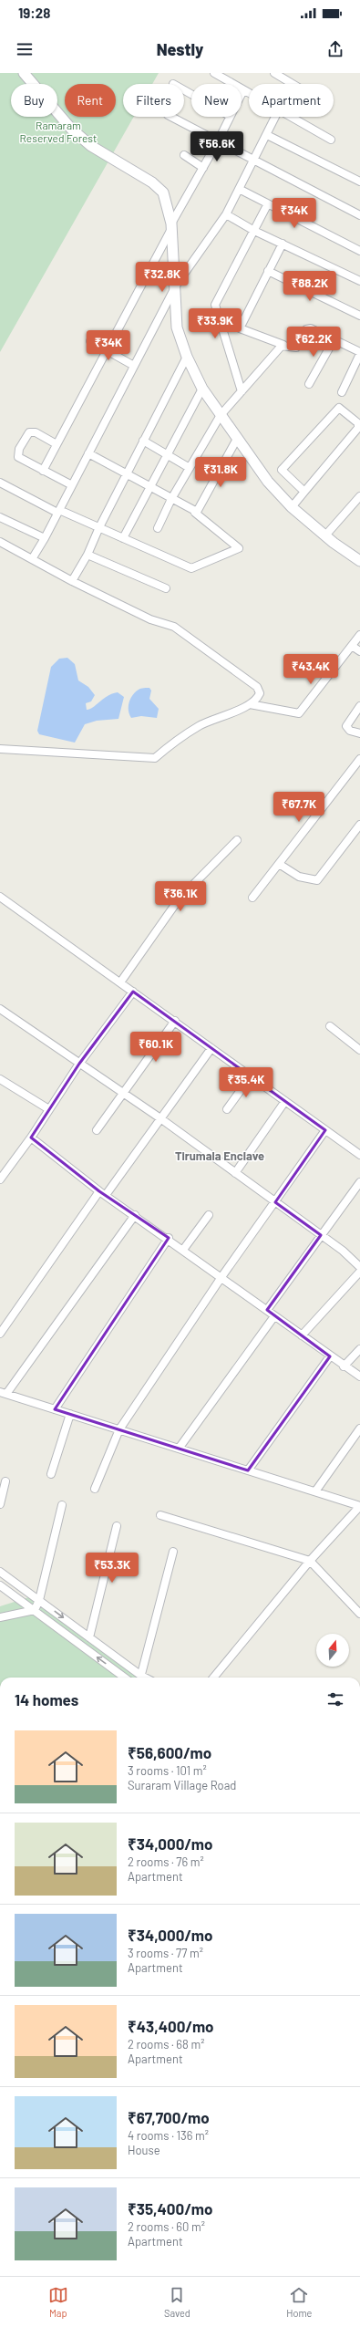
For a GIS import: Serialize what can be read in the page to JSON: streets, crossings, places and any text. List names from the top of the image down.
{
  "districts": ["Tirumala Enclave"],
  "parks": ["Ramaram Reserved Forest"],
  "north": "top",
  "page": {
    "status": "19:28",
    "header": "Nestly",
    "chip": [
      "Buy",
      "Rent",
      "Filters",
      "New",
      "Apartment"
    ],
    "price": [
      "₹56.6K",
      "₹34K",
      "₹32.8K",
      "₹88.2K",
      "₹33.9K",
      "₹62.2K",
      "₹34K",
      "₹31.8K",
      "₹43.4K",
      "₹67.7K",
      "₹36.1K",
      "₹60.1K",
      "₹35.4K",
      "₹53.3K"
    ],
    "heading": "14 homes",
    "list": [
      {
        "name": "₹56,600/mo",
        "note": "3 rooms · 101 m² · Suraram Village Road"
      },
      {
        "name": "₹34,000/mo",
        "note": "2 rooms · 76 m² · Apartment"
      },
      {
        "name": "₹34,000/mo",
        "note": "3 rooms · 77 m² · Apartment"
      },
      {
        "name": "₹43,400/mo",
        "note": "2 rooms · 68 m² · Apartment"
      },
      {
        "name": "₹67,700/mo",
        "note": "4 rooms · 136 m² · House"
      },
      {
        "name": "₹35,400/mo",
        "note": "2 rooms · 60 m² · Apartment"
      }
    ],
    "tabs": ["Map", "Saved", "Home"]
  }
}
